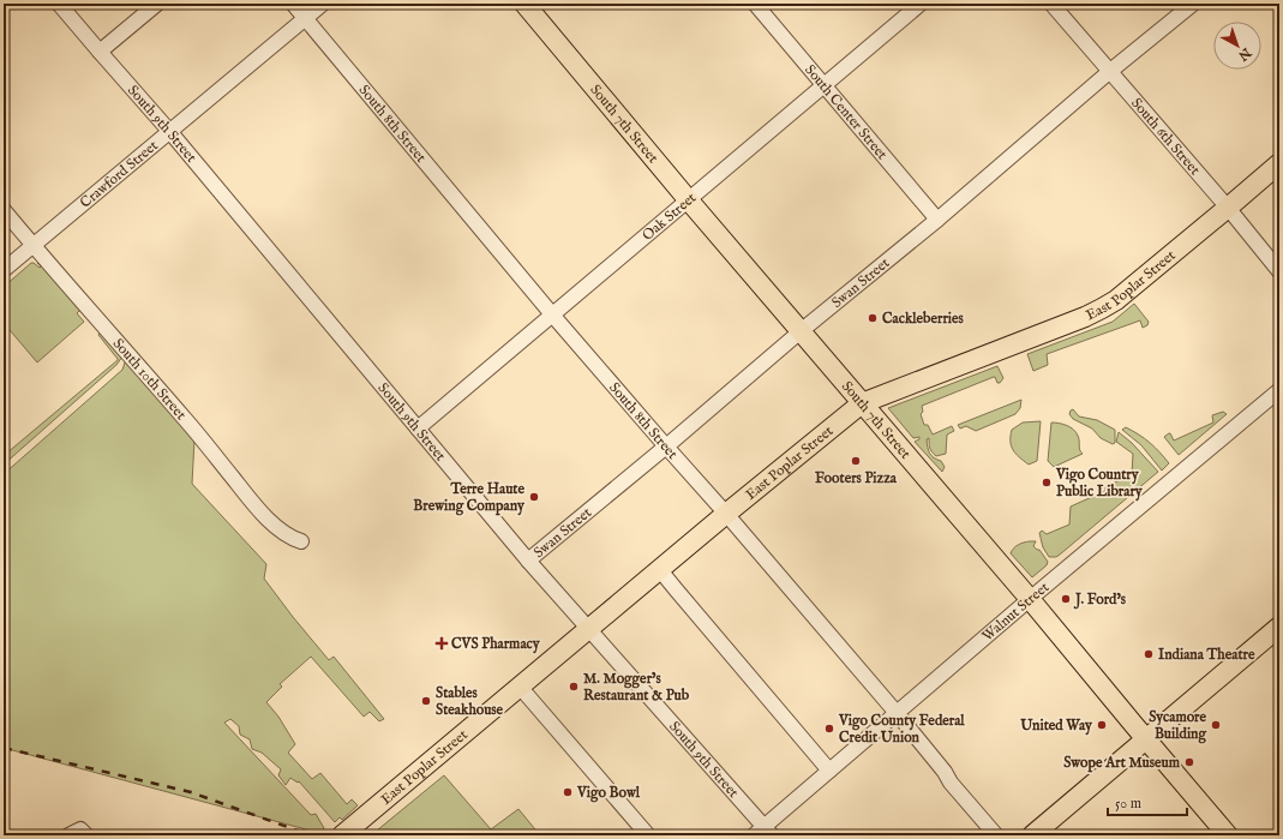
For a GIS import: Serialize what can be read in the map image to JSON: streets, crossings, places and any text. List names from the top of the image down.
{
  "streets": {
    "main road": ["South 7th Street", "East Poplar Street"],
    "street": [
      "South Center Street",
      "South 8th Street",
      "South 9th Street",
      "South 6th Street",
      "Crawford Street",
      "Oak Street",
      "Swan Street",
      "South 10th Street",
      "Walnut Street"
    ]
  },
  "crossings": [
    ["South Center Street", "Oak Street"],
    ["South Center Street", "Swan Street"],
    ["South 8th Street", "Crawford Street"],
    ["South 8th Street", "Oak Street"],
    ["South 8th Street", "Swan Street"],
    ["South 8th Street", "East Poplar Street"],
    ["South 8th Street", "Walnut Street"],
    ["South 7th Street", "Oak Street"],
    ["South 7th Street", "Swan Street"],
    ["South 7th Street", "East Poplar Street"],
    ["South 7th Street", "Walnut Street"],
    ["South 9th Street", "Crawford Street"],
    ["South 9th Street", "Oak Street"],
    ["South 9th Street", "Swan Street"],
    ["South 9th Street", "East Poplar Street"],
    ["South 9th Street", "Walnut Street"],
    ["South 6th Street", "Swan Street"],
    ["South 6th Street", "East Poplar Street"],
    ["Crawford Street", "South 10th Street"]
  ],
  "places": {
    "other": [
      "Cackleberries",
      "Footers Pizza",
      "Vigo Country Public Library",
      "Terre Haute Brewing Company",
      "J. Ford’s",
      "Indiana Theatre",
      "M. Mogger’s Restaurant & Pub",
      "Stables Steakhouse",
      "United Way",
      "Sycamore Building",
      "Vigo County Federal Credit Union",
      "Swope Art Museum",
      "Vigo Bowl"
    ],
    "health": ["CVS Pharmacy"]
  },
  "scale_bar": "50 m",
  "north": "bottom right"
}
